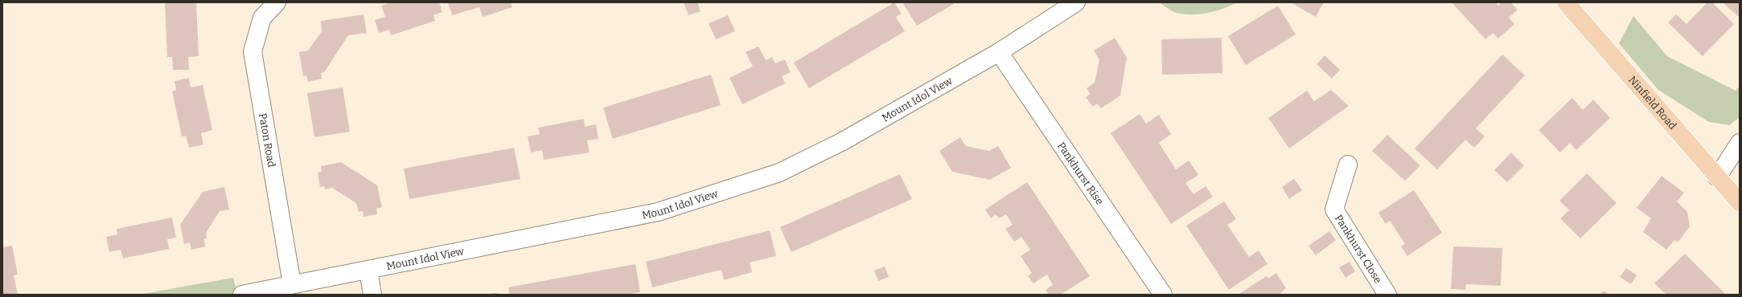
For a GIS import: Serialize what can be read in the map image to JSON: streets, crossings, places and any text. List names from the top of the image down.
{
  "streets": {
    "main road": ["Ninfield Road"],
    "street": [
      "Mount Idol View",
      "Paton Road",
      "Pankhurst Rise",
      "Pankhurst Close"
    ]
  },
  "crossings": [
    ["Mount Idol View", "Paton Road"],
    ["Mount Idol View", "Pankhurst Rise"]
  ]
}
